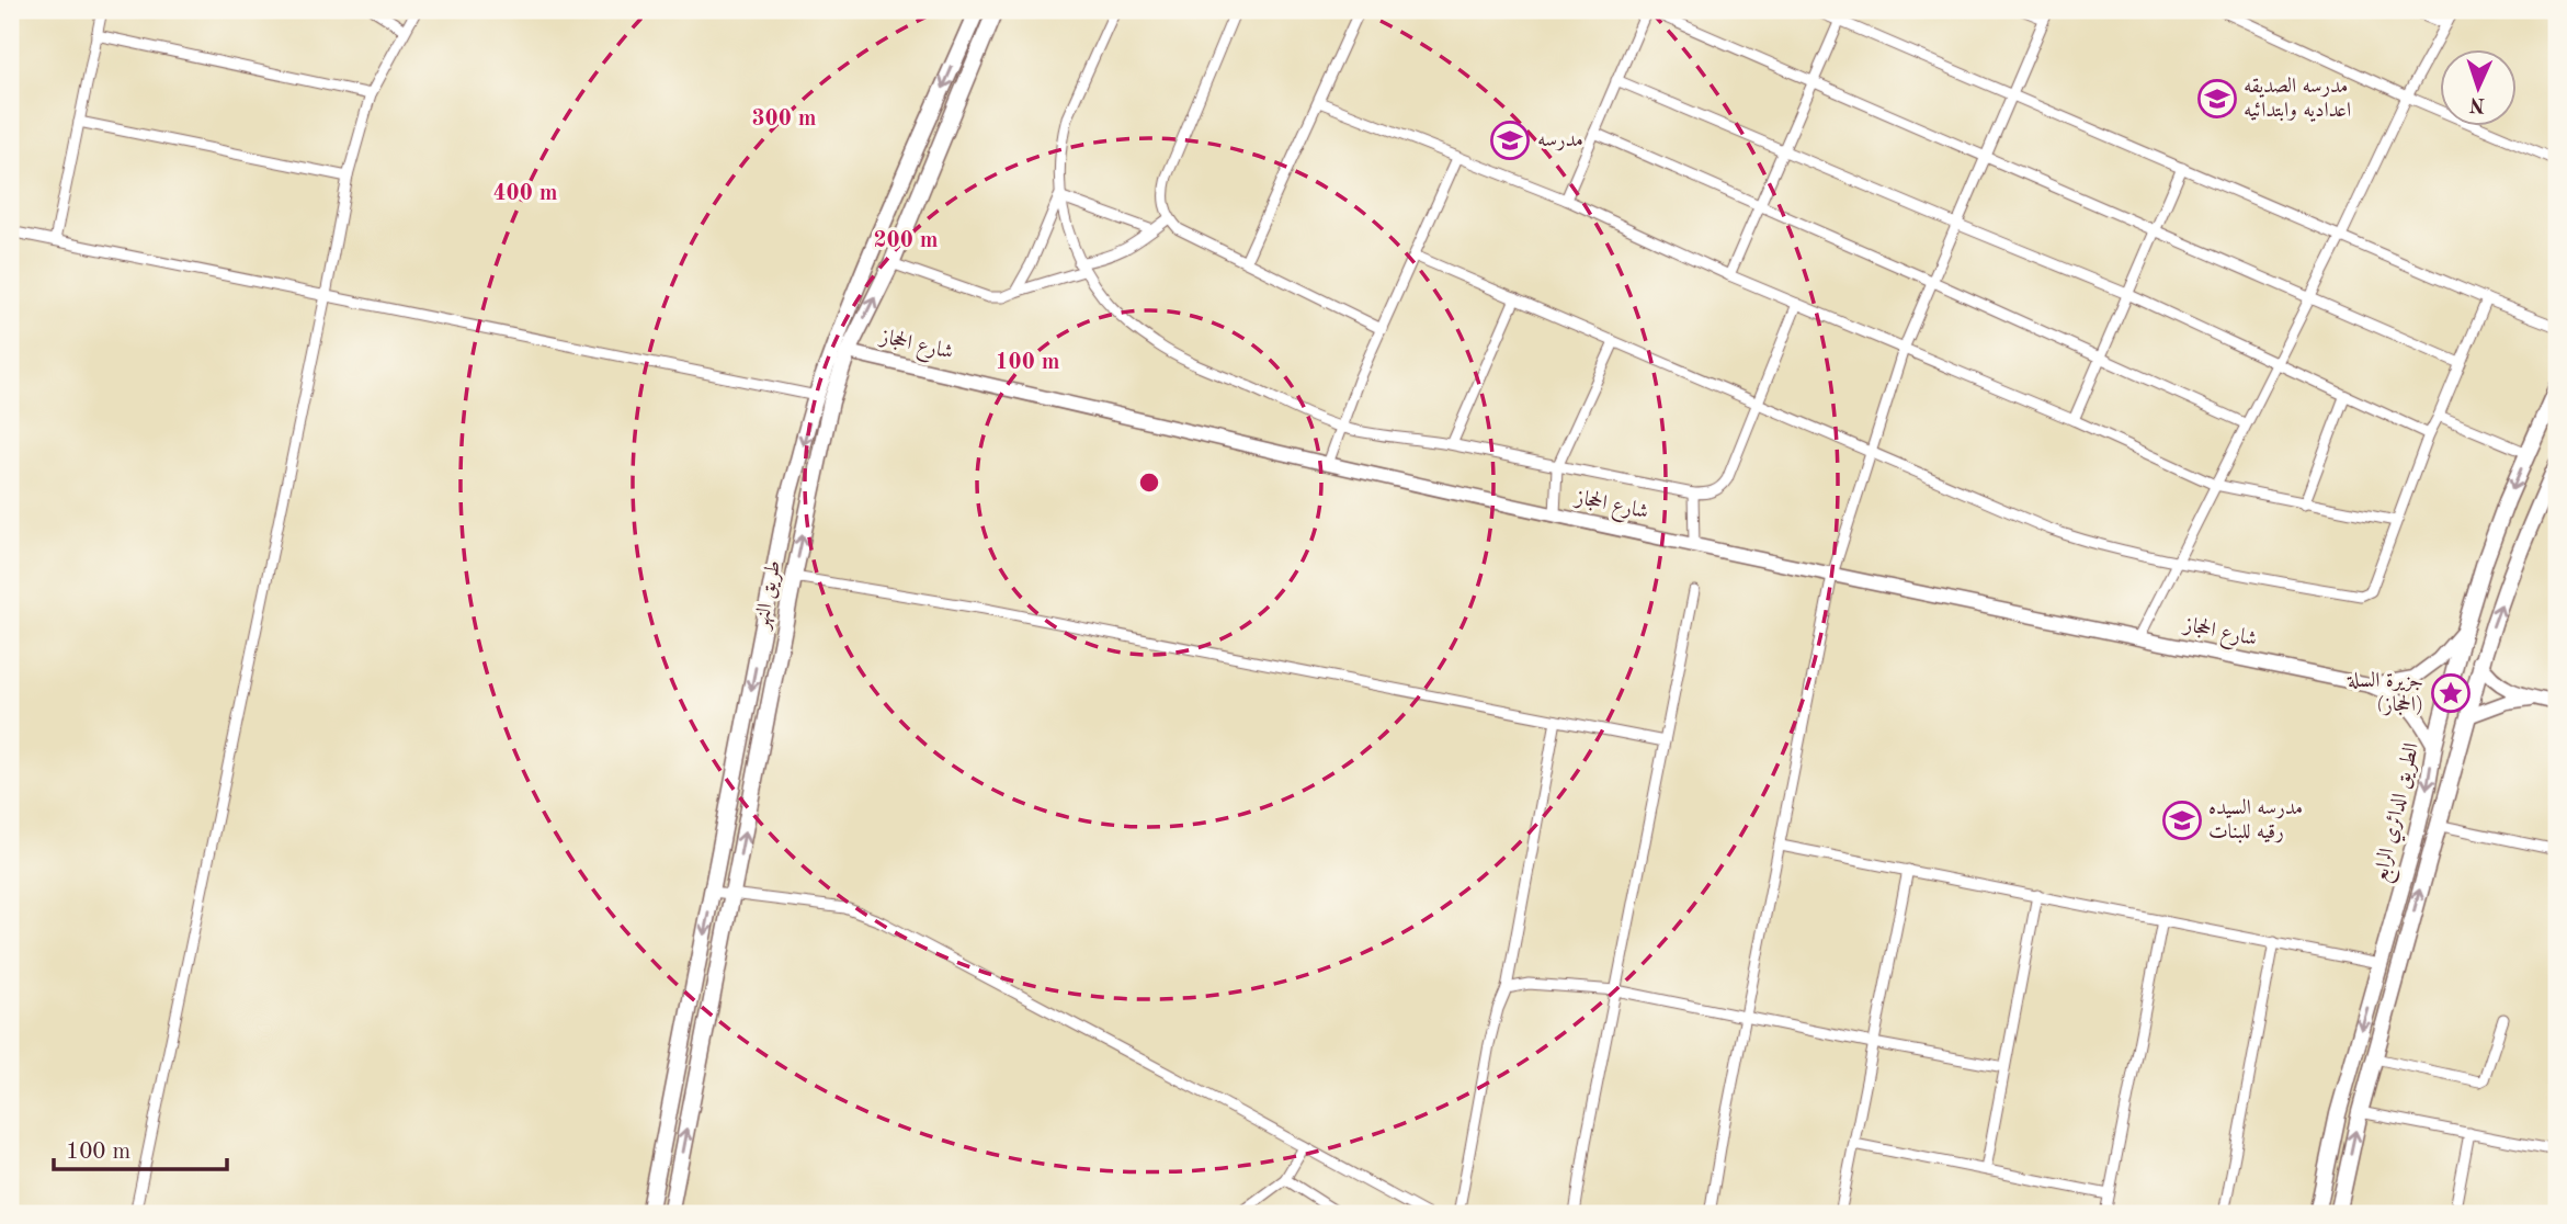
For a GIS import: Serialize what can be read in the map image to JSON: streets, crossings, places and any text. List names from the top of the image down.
{
  "streets": {
    "main road": ["شارع الحجاز", "طريق النهر", "الطريق الدائري الرابع"]
  },
  "crossings": [
    ["شارع الحجاز", "طريق النهر"],
    ["شارع الحجاز", "الطريق الدائري الرابع"]
  ],
  "places": {
    "school or university": ["مدرسه الصديقه اعداديه وابتدائيه", "مدرسه", "مدرسه السيده رقيه للبنات"],
    "place": ["جزيرة السلة (الحجاز)"]
  },
  "scale_bar": "100 m",
  "north": "bottom",
  "rings": [
    "300 m",
    "400 m",
    "200 m",
    "100 m"
  ]
}
